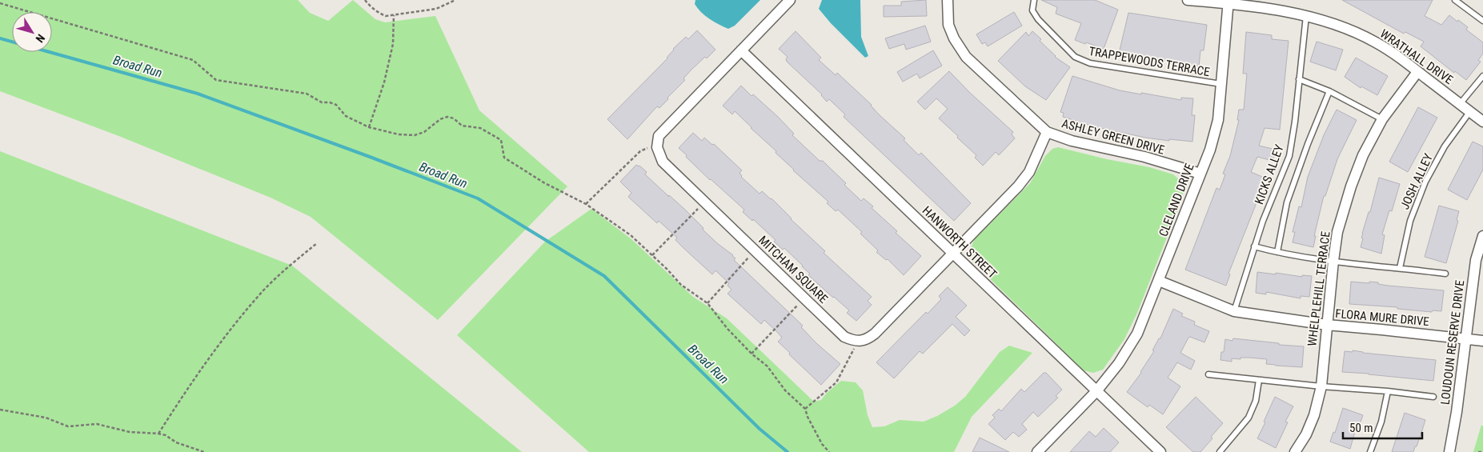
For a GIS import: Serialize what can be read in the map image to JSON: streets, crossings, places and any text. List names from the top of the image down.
{
  "streets": {
    "street": [
      "WRATHALL DRIVE",
      "ASHLEY GREEN DRIVE",
      "CLELAND DRIVE",
      "HANWORTH STREET",
      "MITCHAM SQUARE",
      "WHELPLEHILL TERRACE",
      "FLORA MURE DRIVE",
      "LOUDOUN RESERVE DRIVE"
    ],
    "lane": ["TRAPPEWOODS TERRACE", "KICKS ALLEY", "JOSH ALLEY"]
  },
  "crossings": [
    ["WRATHALL DRIVE", "KICKS ALLEY"],
    ["WRATHALL DRIVE", "JOSH ALLEY"],
    ["WRATHALL DRIVE", "CLELAND DRIVE"],
    ["WRATHALL DRIVE", "WHELPLEHILL TERRACE"],
    ["TRAPPEWOODS TERRACE", "CLELAND DRIVE"],
    ["ASHLEY GREEN DRIVE", "CLELAND DRIVE"],
    ["KICKS ALLEY", "FLORA MURE DRIVE"],
    ["CLELAND DRIVE", "HANWORTH STREET"],
    ["CLELAND DRIVE", "FLORA MURE DRIVE"],
    ["WHELPLEHILL TERRACE", "FLORA MURE DRIVE"],
    ["FLORA MURE DRIVE", "LOUDOUN RESERVE DRIVE"]
  ],
  "water": ["Broad Run"],
  "scale_bar": "50 m",
  "north": "bottom right"
}
